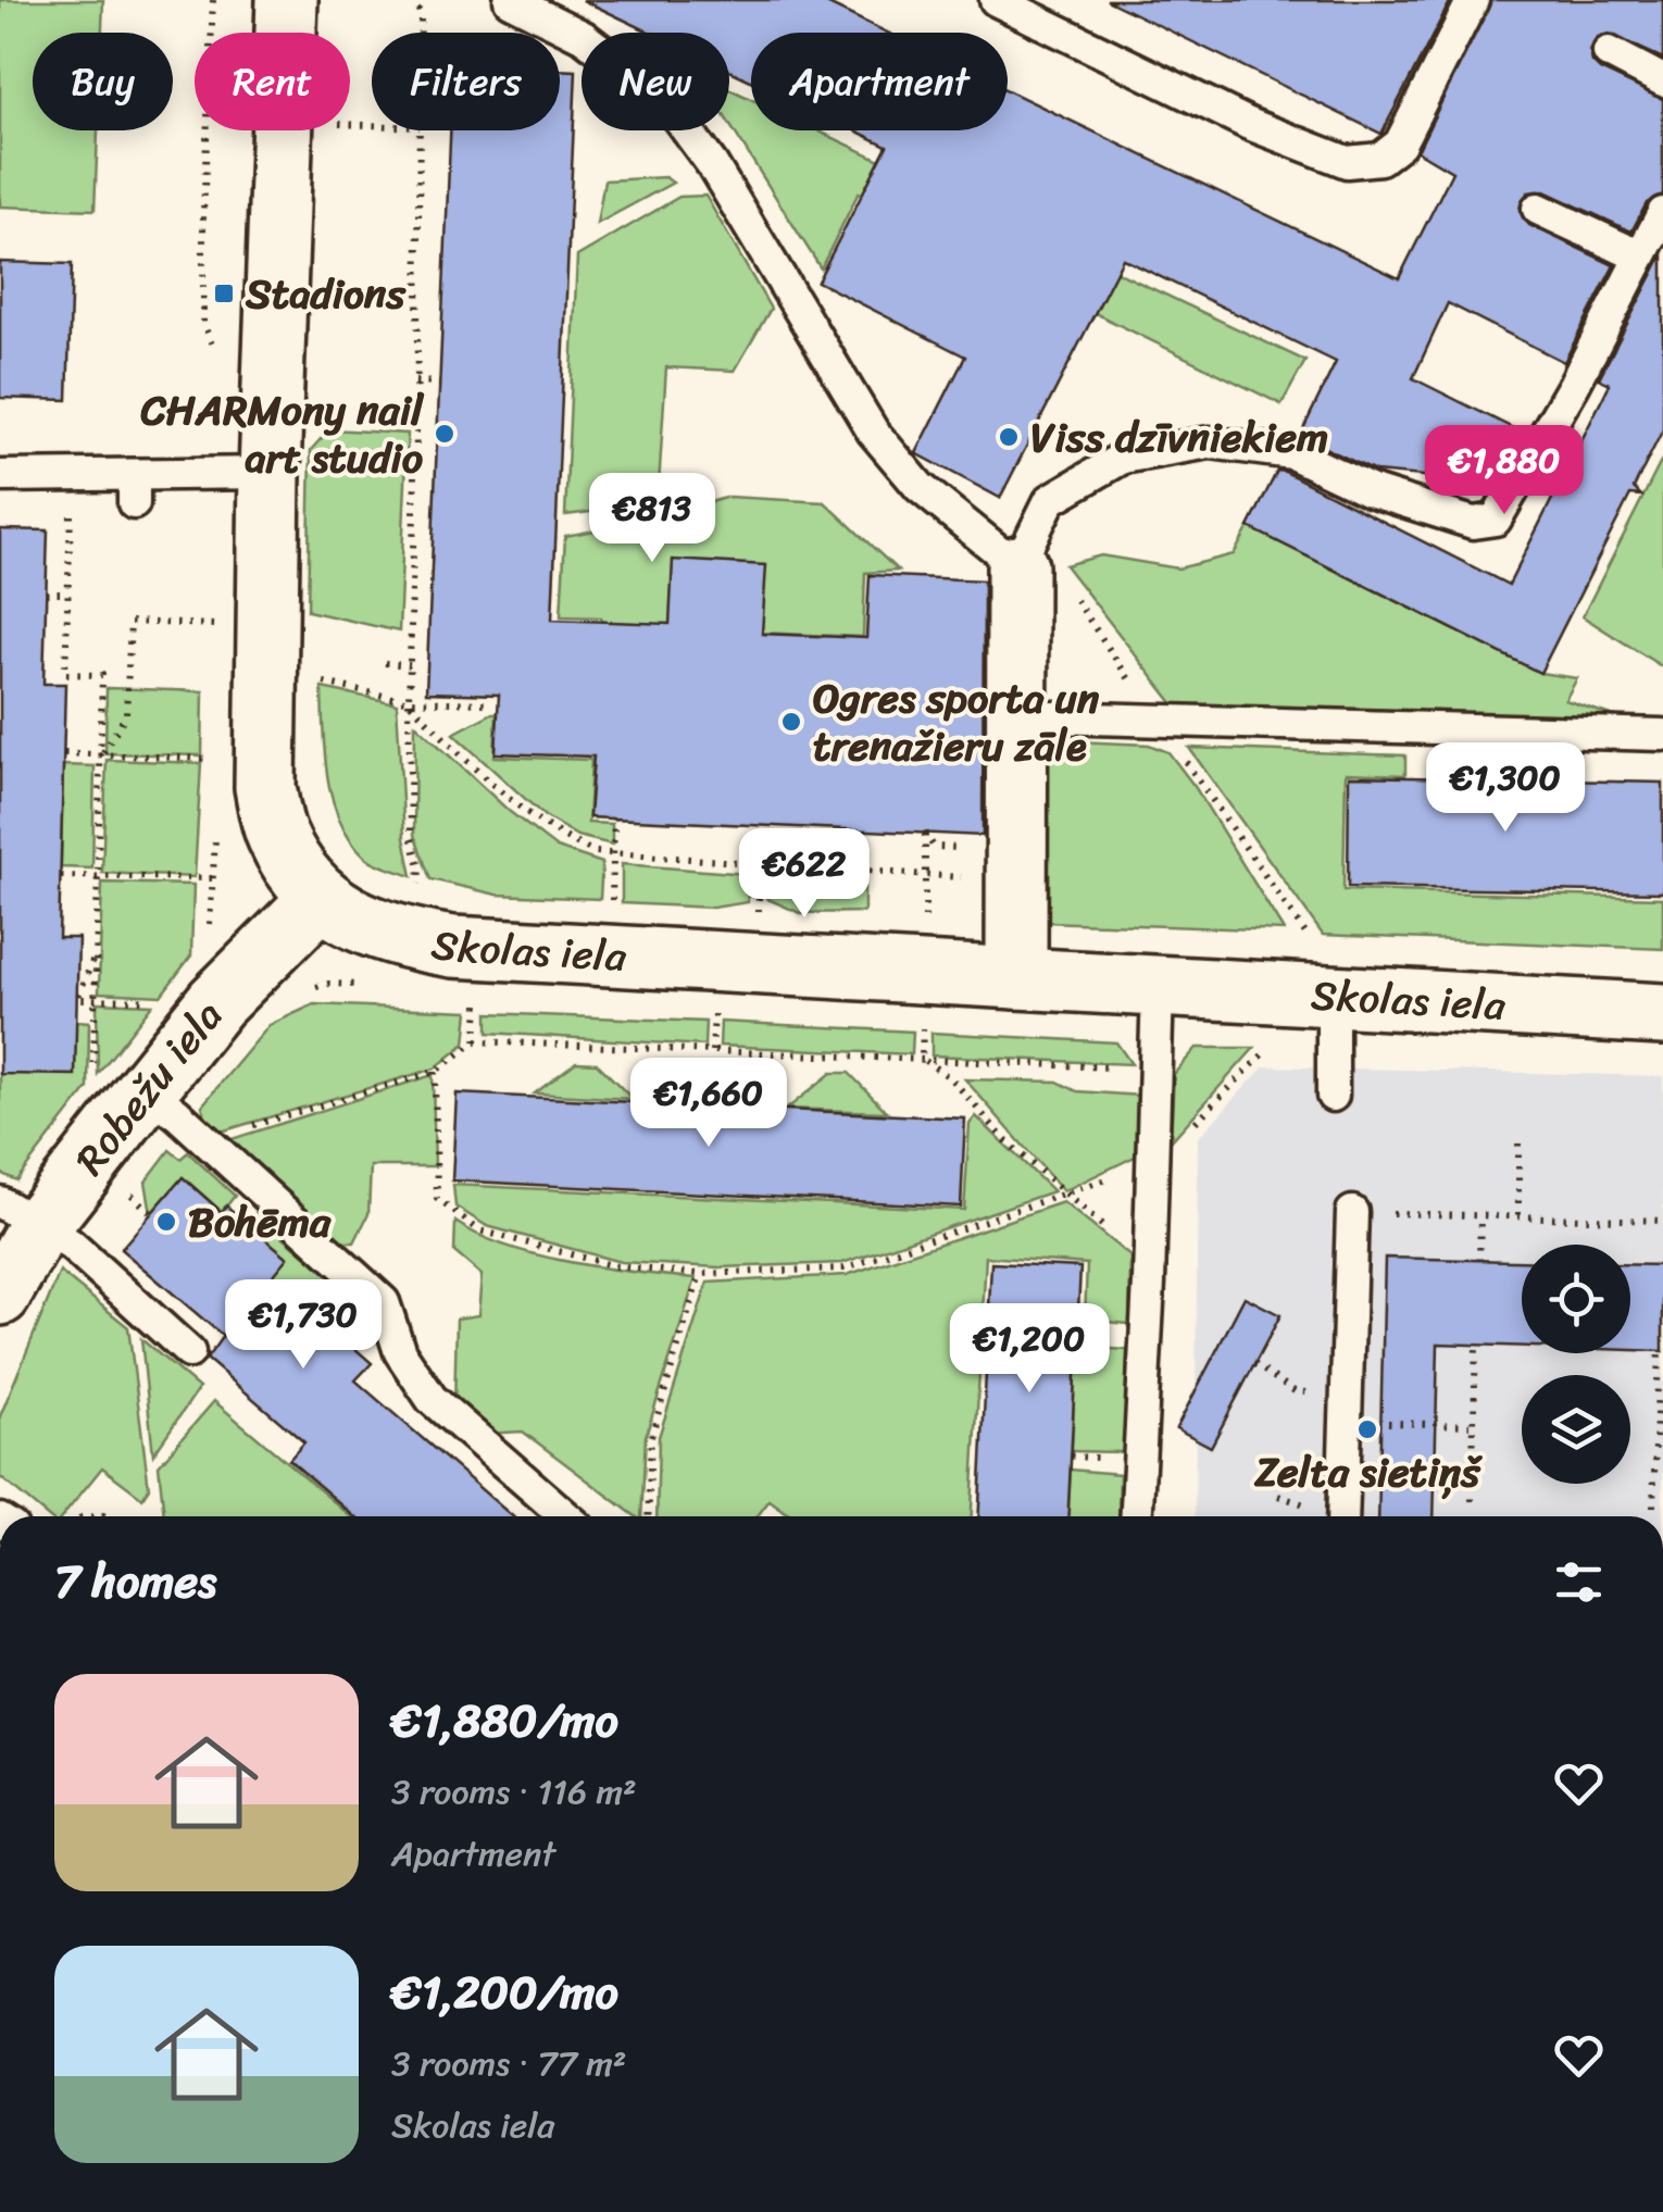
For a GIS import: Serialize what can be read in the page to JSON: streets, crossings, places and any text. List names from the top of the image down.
{
  "streets": {
    "main road": ["Skolas iela", "Robežu iela"]
  },
  "crossings": [
    ["Skolas iela", "Robežu iela"]
  ],
  "places": {
    "transit": ["Stadions"],
    "other": [
      "CHARMony nail art studio",
      "Viss dzīvniekiem",
      "Ogres sporta un trenažieru zāle",
      "Bohēma",
      "Zelta sietiņš"
    ]
  },
  "page": {
    "chip": [
      "Buy",
      "Rent",
      "Filters",
      "New",
      "Apartment"
    ],
    "price": [
      "€1,880",
      "€813",
      "€1,300",
      "€622",
      "€1,660",
      "€1,730",
      "€1,200"
    ],
    "heading": "7 homes",
    "list": [
      {
        "name": "€1,880/mo",
        "note": "3 rooms · 116 m² · Apartment"
      },
      {
        "name": "€1,200/mo",
        "note": "3 rooms · 77 m² · Skolas iela"
      }
    ]
  }
}
